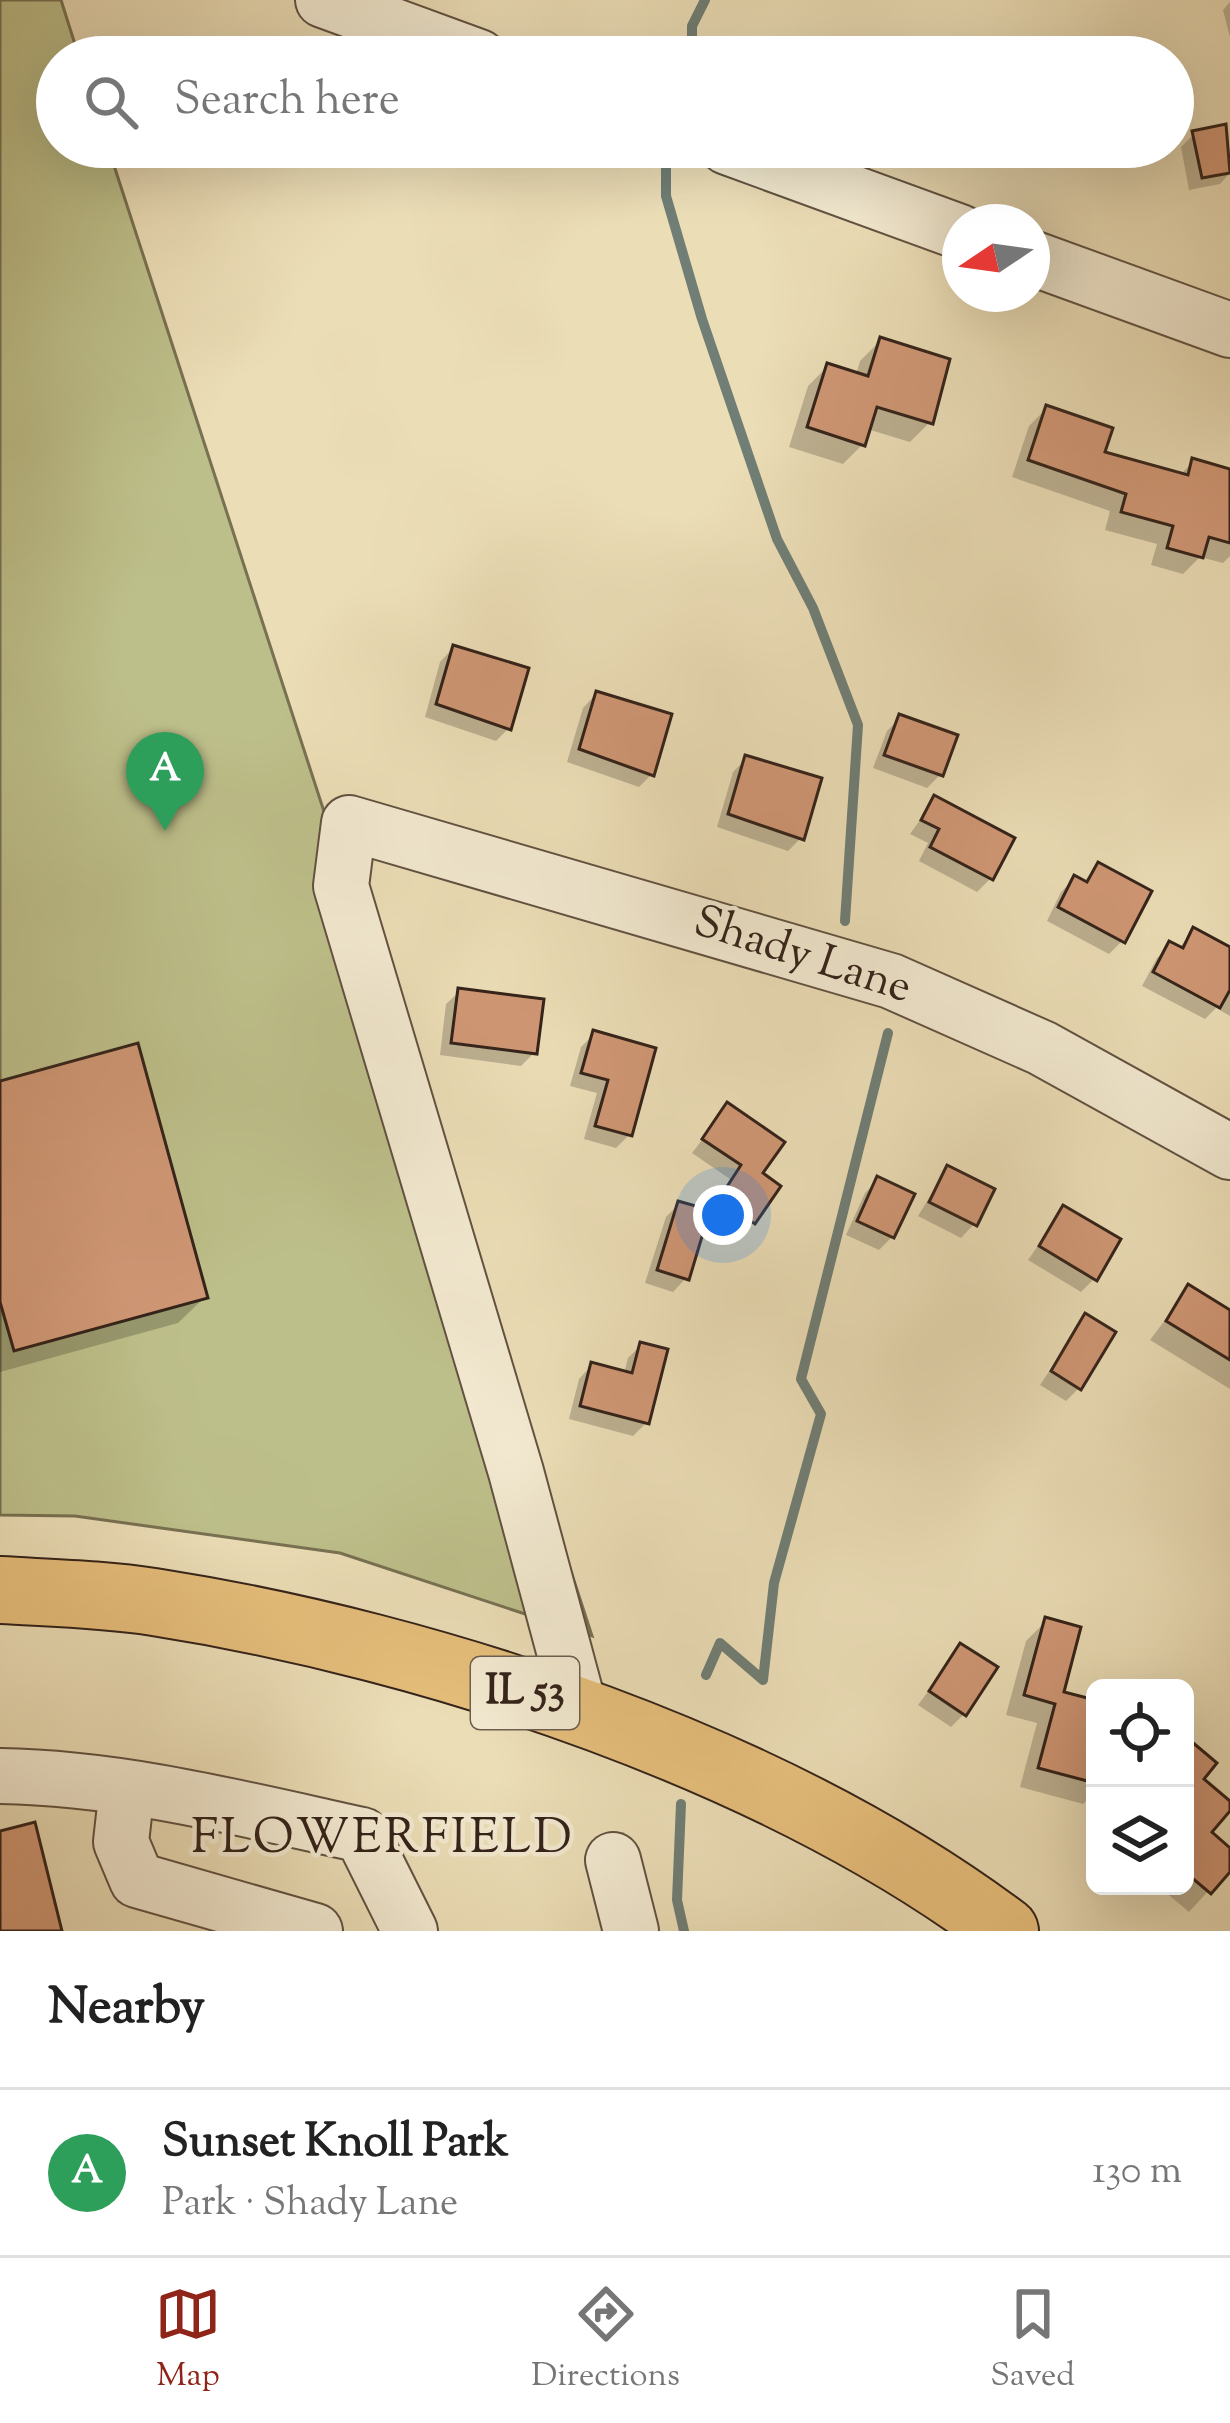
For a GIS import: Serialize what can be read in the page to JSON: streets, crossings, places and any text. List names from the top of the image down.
{
  "streets": {
    "main road": ["IL 53"],
    "street": ["Shady Lane"]
  },
  "crossings": [
    ["Shady Lane", "IL 53"]
  ],
  "districts": ["FLOWERFIELD"],
  "north": "left",
  "page": {
    "search": "Search here",
    "pins": "A",
    "heading": "Nearby",
    "list": [
      {
        "mark": "A",
        "name": "Sunset Knoll Park",
        "note": "Park · Shady Lane",
        "value": "130 m"
      }
    ],
    "nav": ["Map", "Directions", "Saved"]
  }
}
